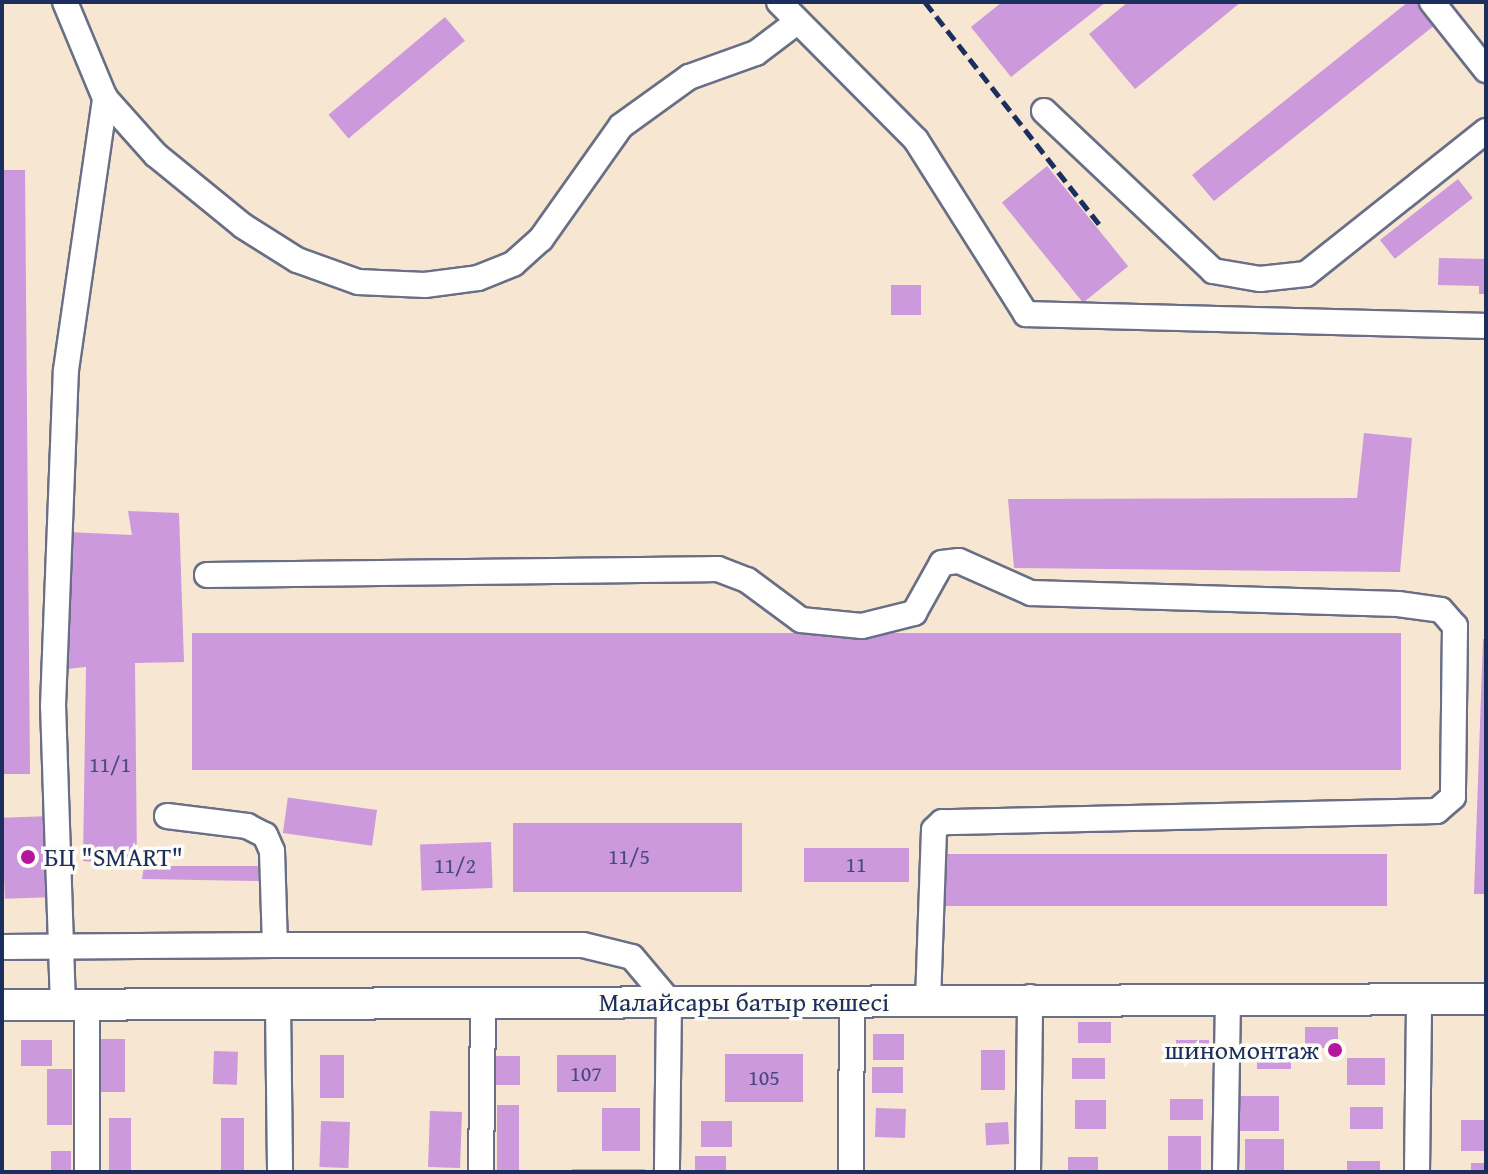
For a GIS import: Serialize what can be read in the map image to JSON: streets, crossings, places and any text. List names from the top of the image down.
{
  "streets": {
    "main road": ["Малайсары батыр көшесі"]
  },
  "places": ["БЦ \"SMART\"", "шиномонтаж"],
  "house_numbers": [
    "11/1",
    "11/5",
    "11",
    "11/2",
    "107",
    "105"
  ]
}
